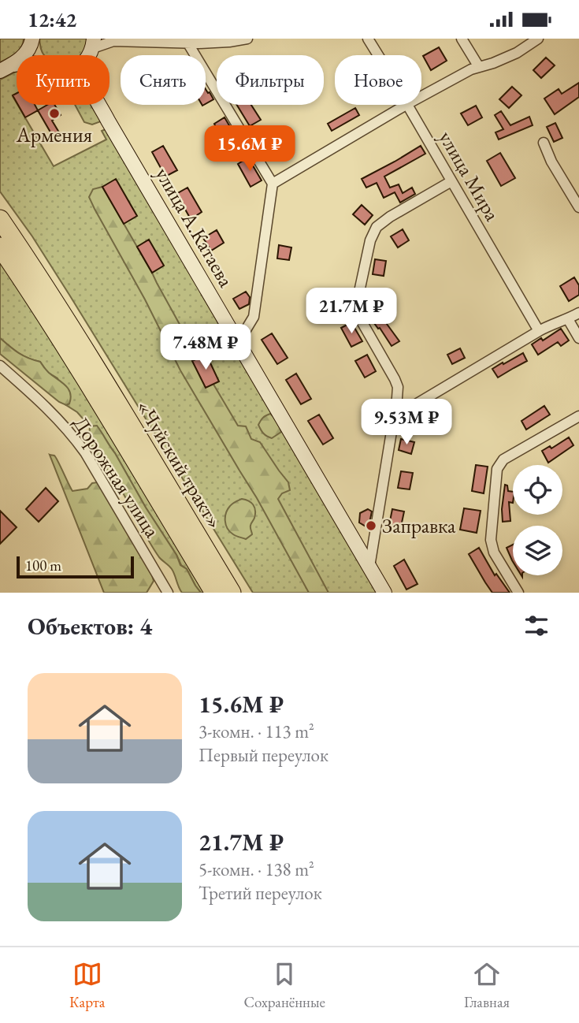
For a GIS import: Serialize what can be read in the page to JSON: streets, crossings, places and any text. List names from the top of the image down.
{
  "streets": {
    "highway": ["«Чуйский тракт»"],
    "street": ["улица Мира", "улица А.Катаева", "Дорожная улица"]
  },
  "places": ["Армения", "Заправка"],
  "scale_bar": "100 m",
  "page": {
    "status": "12:42",
    "chip": [
      "Купить",
      "Снять",
      "Фильтры",
      "Новое"
    ],
    "price": [
      "15.6M ₽",
      "21.7M ₽",
      "7.48M ₽",
      "9.53M ₽"
    ],
    "scale": "100 m",
    "heading": "Объектов: 4",
    "list": [
      {
        "name": "15.6M ₽",
        "note": "3-комн. · 113 m² · Первый переулок"
      },
      {
        "name": "21.7M ₽",
        "note": "5-комн. · 138 m² · Третий переулок"
      }
    ],
    "tabs": ["Карта", "Сохранённые", "Главная"]
  }
}
